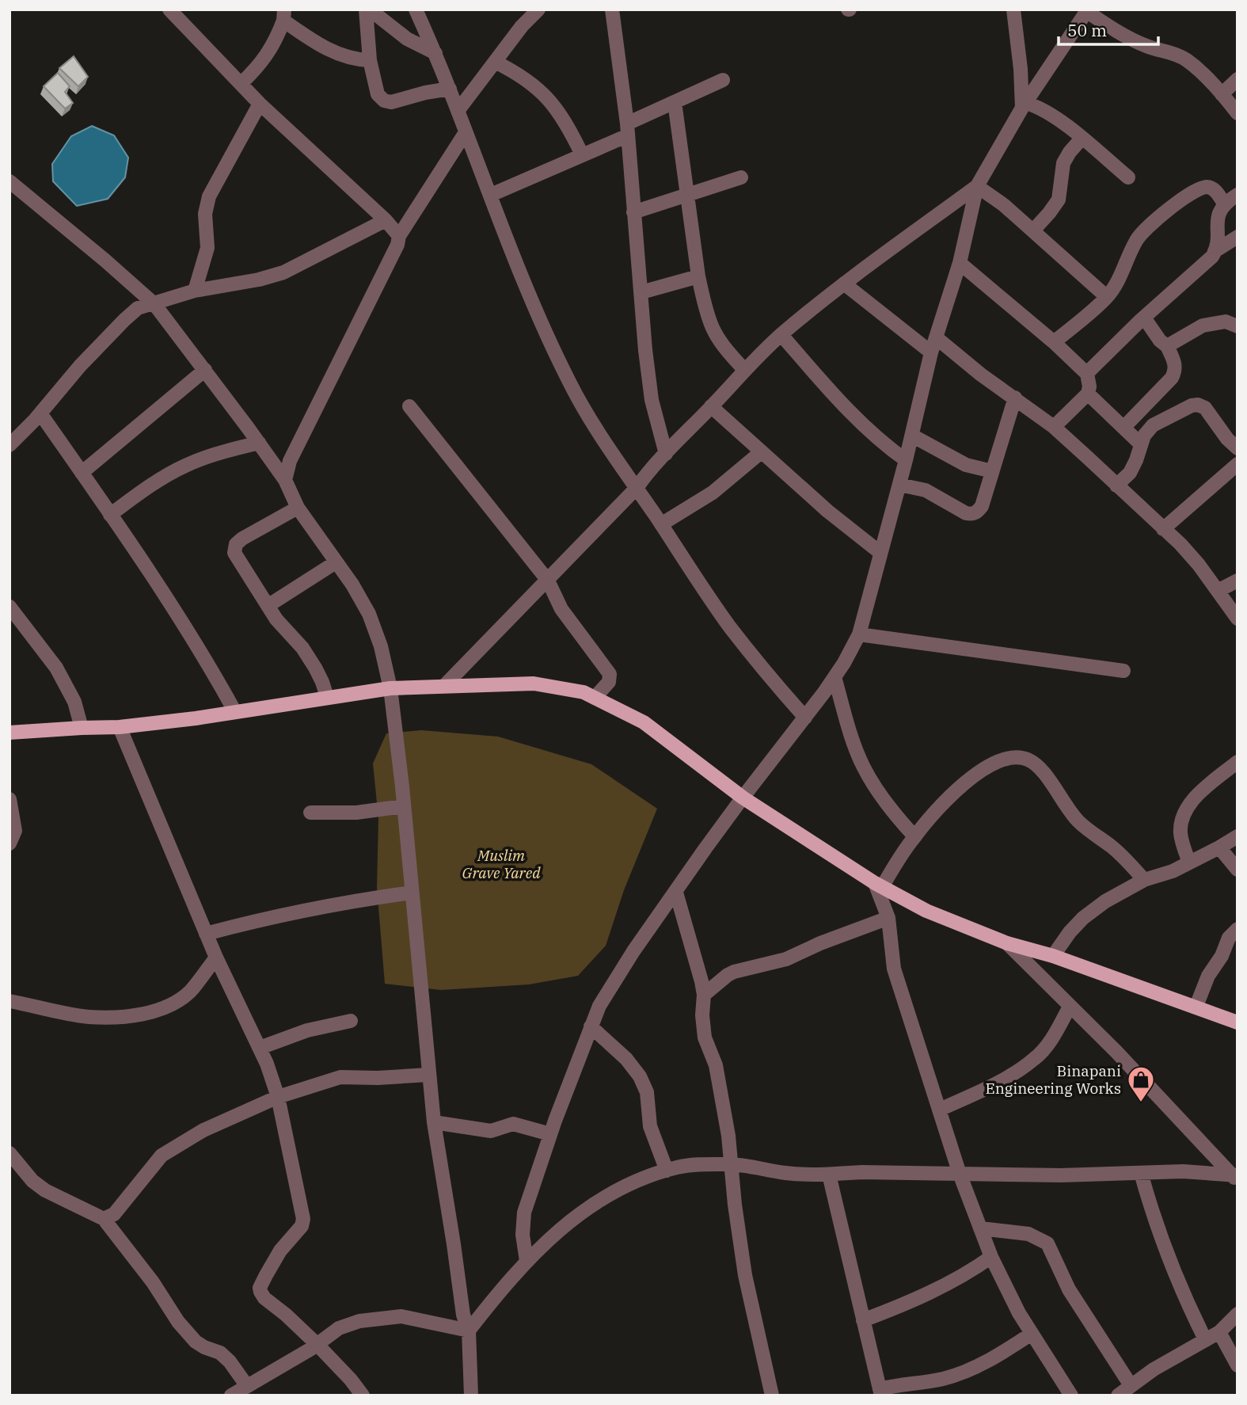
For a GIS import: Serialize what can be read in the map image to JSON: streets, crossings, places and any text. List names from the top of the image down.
{
  "parks": ["Muslim Grave Yared"],
  "places": {
    "shop": ["Binapani Engineering Works"]
  },
  "scale_bar": "50 m"
}
